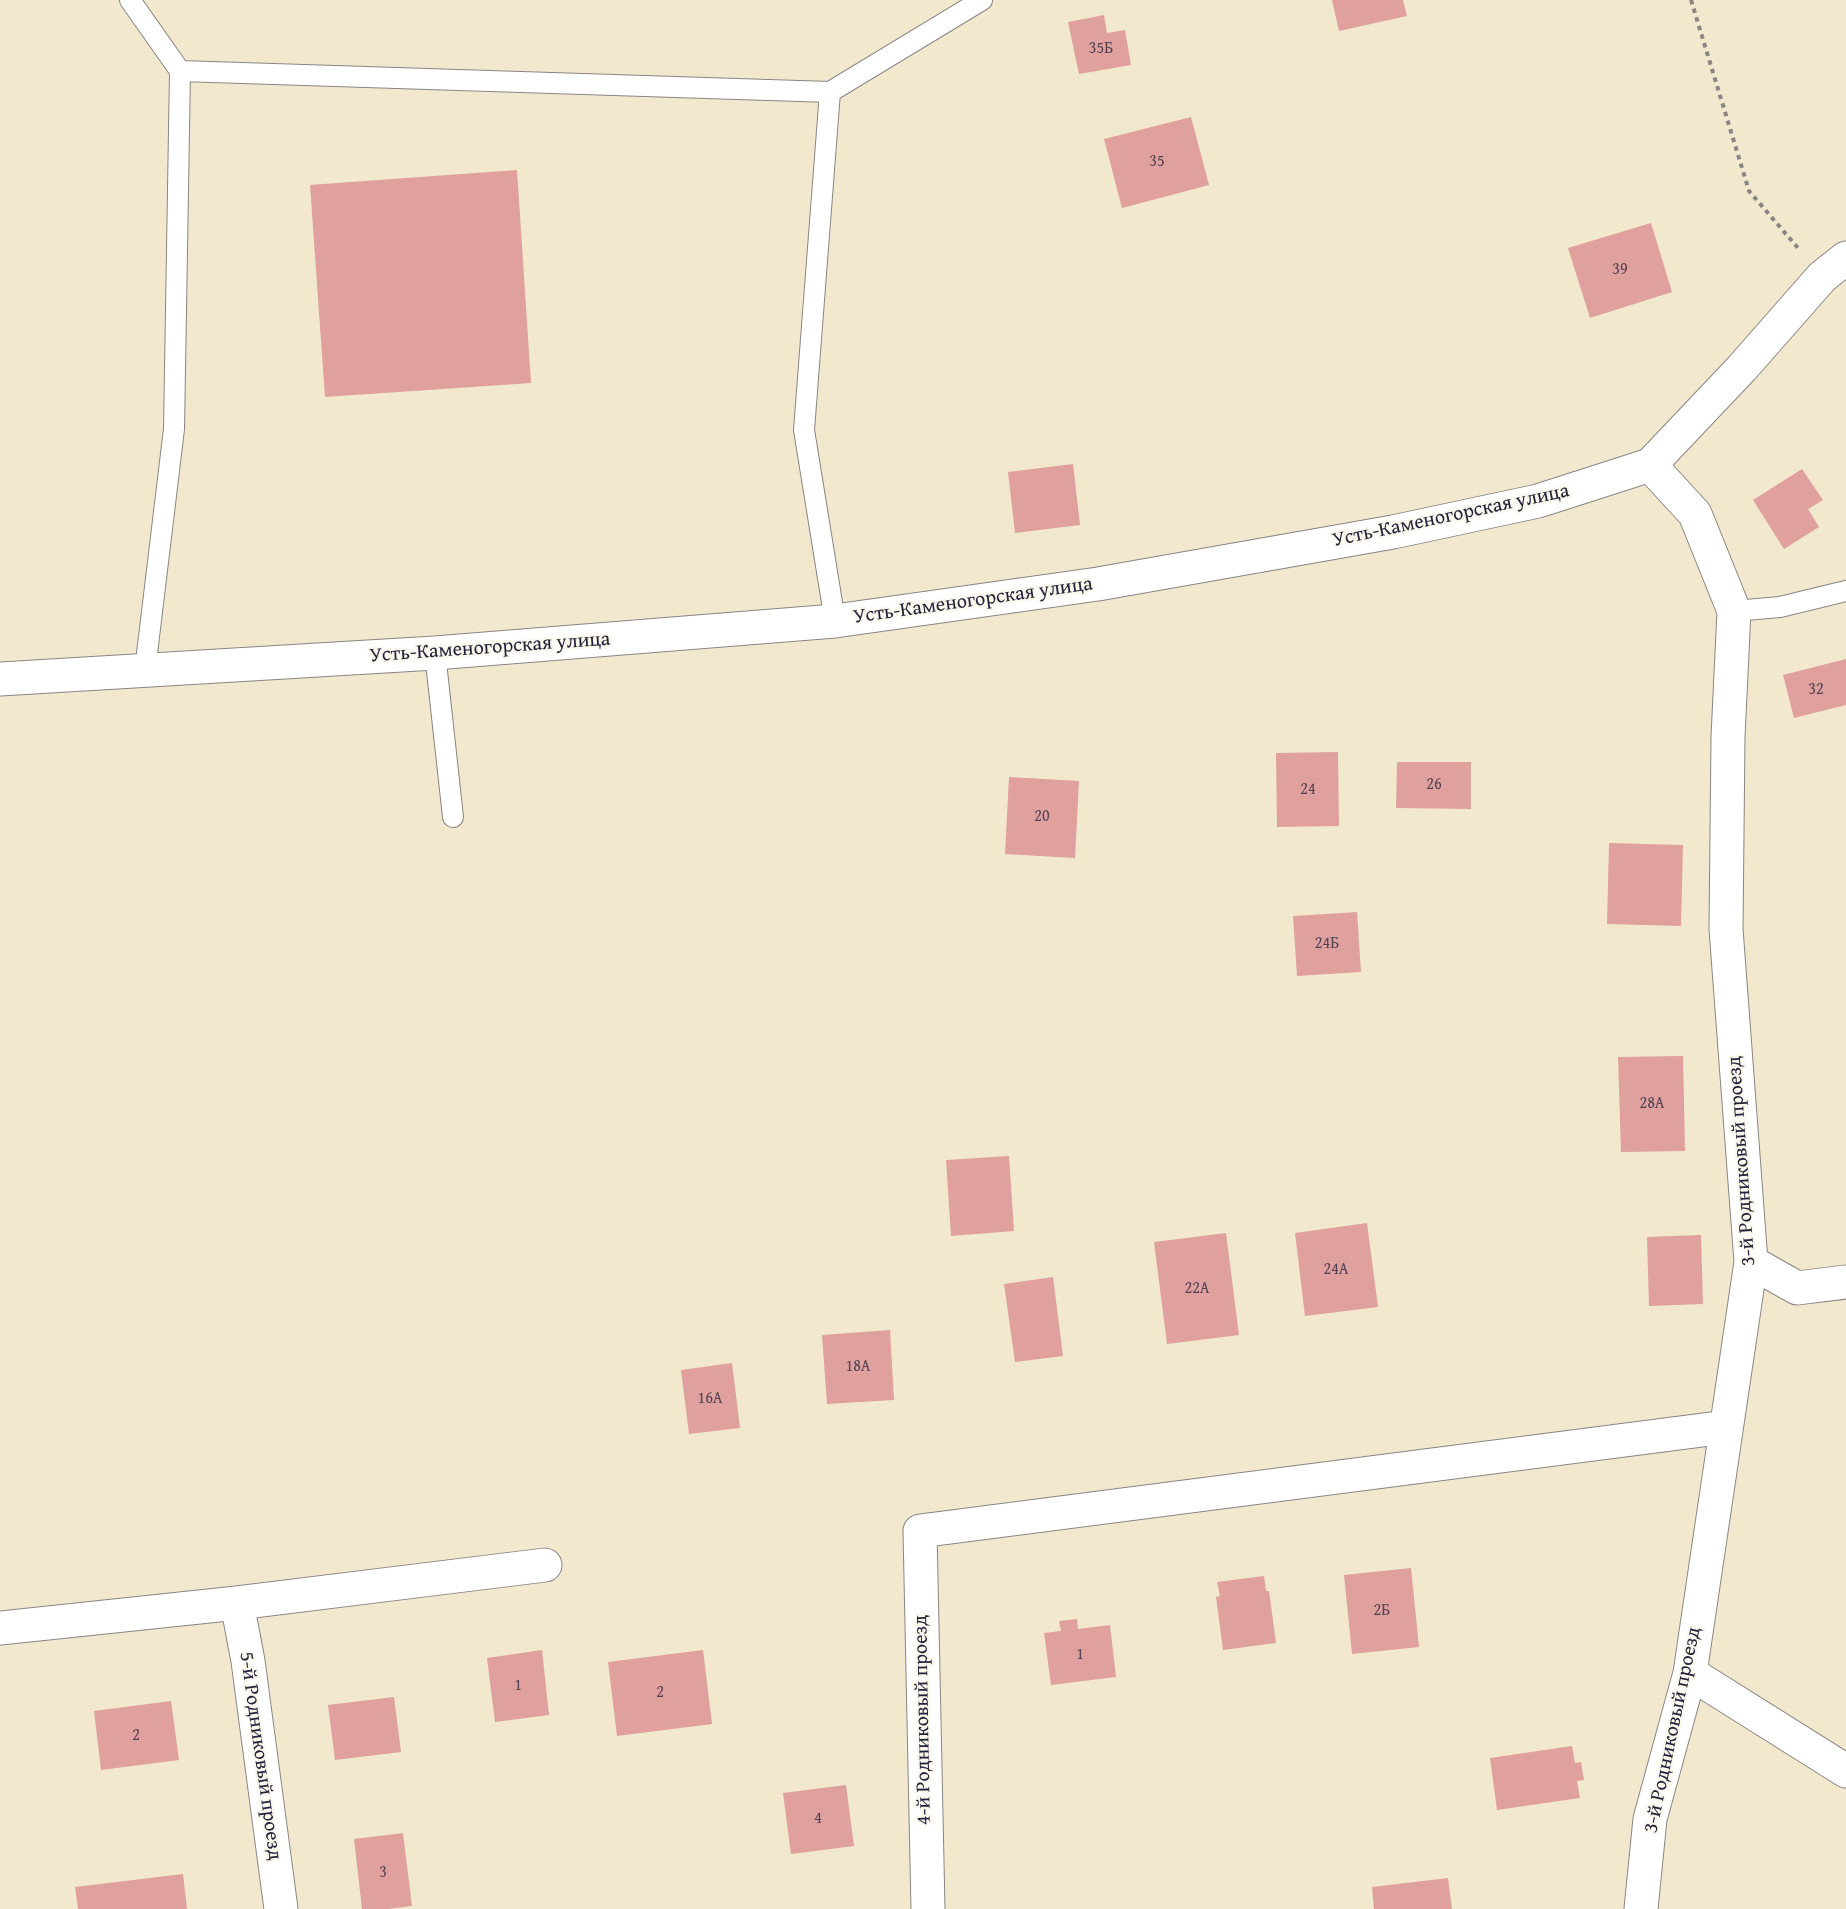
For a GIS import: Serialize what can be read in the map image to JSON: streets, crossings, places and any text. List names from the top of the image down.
{
  "streets": {
    "street": [
      "Усть-Каменогорская улица",
      "3-й Родниковый проезд",
      "4-й Родниковый проезд",
      "5-й Родниковый проезд"
    ]
  },
  "crossings": [
    ["Усть-Каменогорская улица", "3-й Родниковый проезд"],
    ["3-й Родниковый проезд", "4-й Родниковый проезд"]
  ],
  "house_numbers": [
    "35Б",
    "35",
    "39",
    "32",
    "26",
    "24",
    "20",
    "24Б",
    "28А",
    "24А",
    "22А",
    "18А",
    "16А",
    "2Б",
    "1",
    "1",
    "2",
    "2",
    "4",
    "3"
  ]
}
